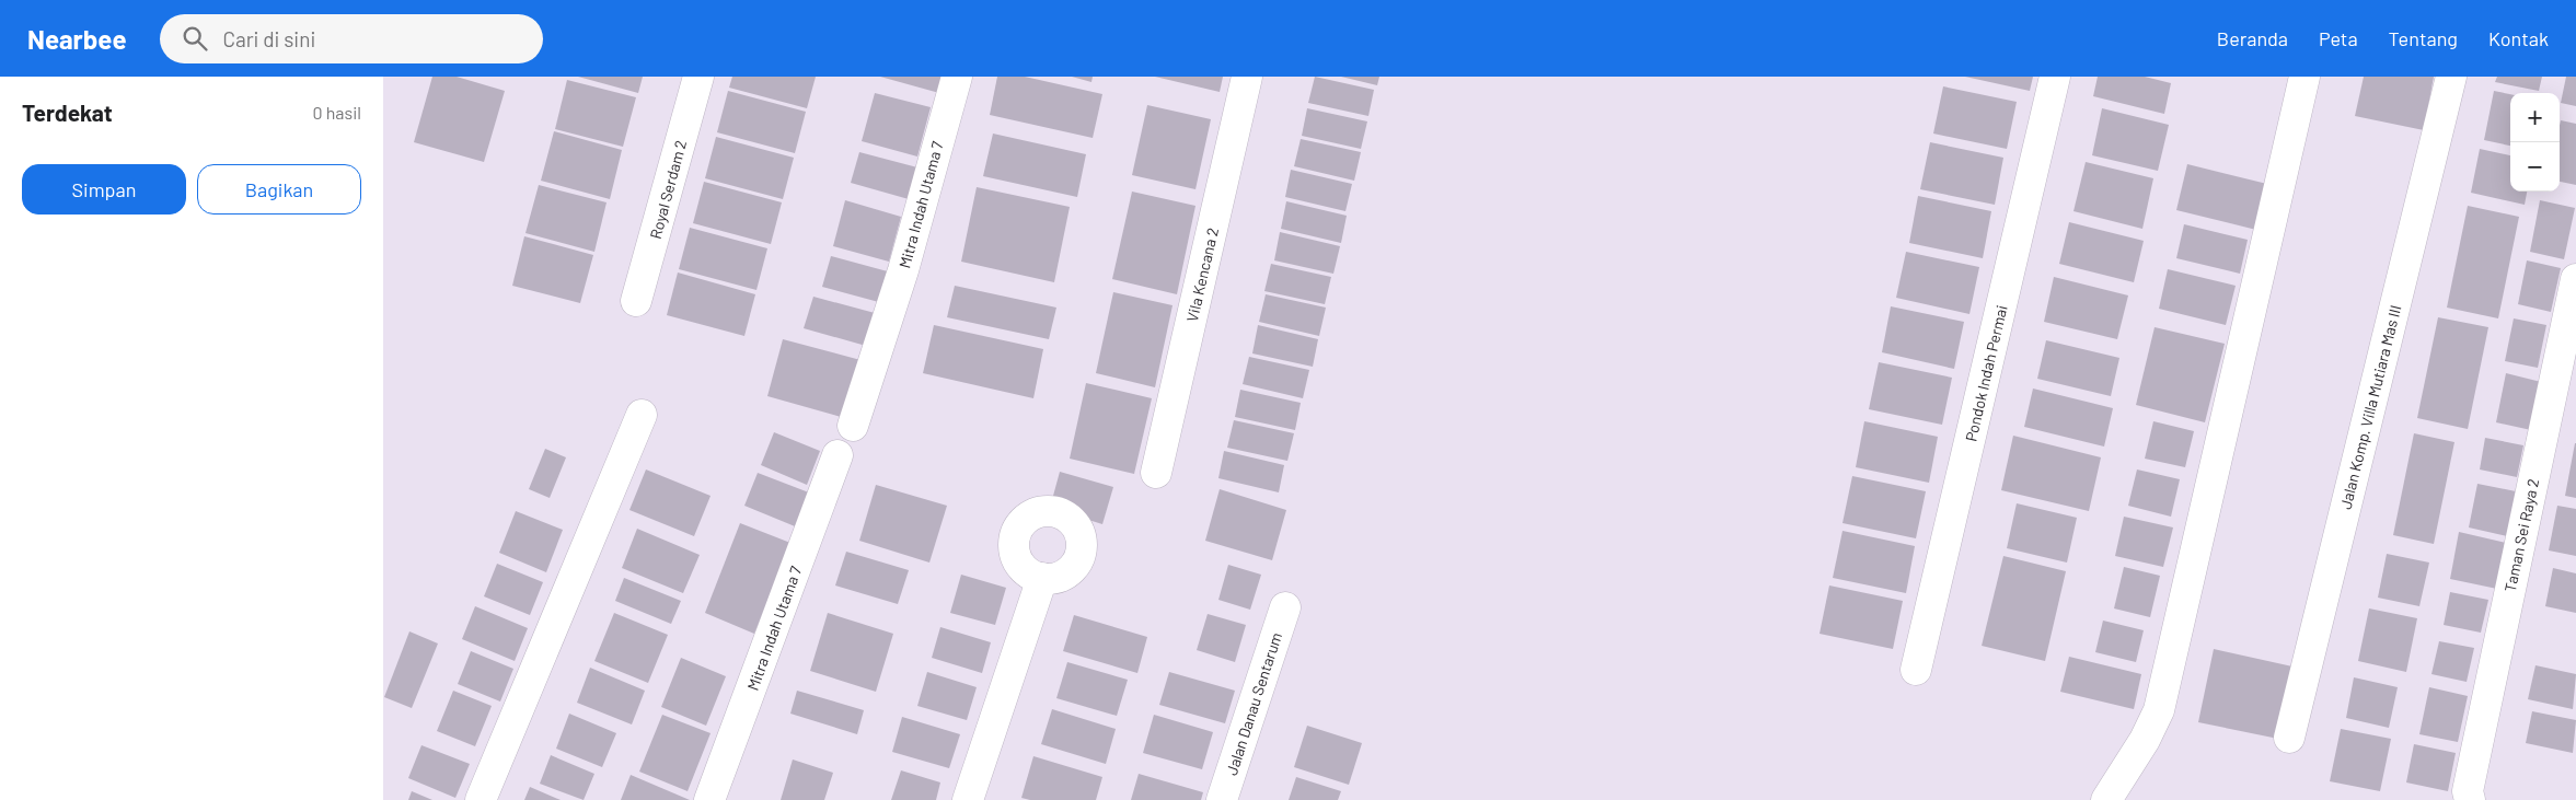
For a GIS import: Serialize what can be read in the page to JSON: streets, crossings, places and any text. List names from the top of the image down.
{
  "streets": {
    "street": [
      "Royal Serdam 2",
      "Mitra Indah Utama 7",
      "Vila Kencana 2",
      "Pondok Indah Permai",
      "Jalan Komp. Villa Mutiara Mas III",
      "Taman Sei Raya 2",
      "Jalan Danau Sentarum"
    ]
  },
  "page": {
    "header": "Nearbee",
    "search": "Cari di sini",
    "nav": [
      "Beranda",
      "Peta",
      "Tentang",
      "Kontak"
    ],
    "heading": ["Terdekat", "0 hasil"],
    "map_buttons": ["+", "−"],
    "buttons": ["Simpan", "Bagikan"]
  }
}
